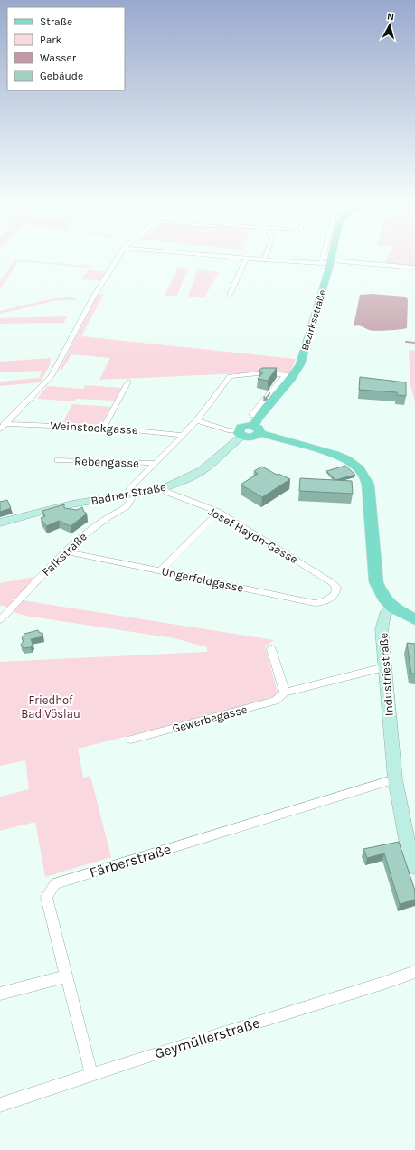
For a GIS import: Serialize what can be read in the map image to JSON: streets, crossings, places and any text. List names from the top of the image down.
{
  "streets": {
    "main road": ["Bezirksstraße"],
    "street": [
      "Weinstockgasse",
      "Rebengasse",
      "Badner Straße",
      "Josef Haydn-Gasse",
      "Falkstraße",
      "Ungerfeldgasse",
      "Industriestraße",
      "Gewerbegasse",
      "Färberstraße",
      "Geymüllerstraße"
    ]
  },
  "crossings": [
    ["Bezirksstraße", "Falkstraße"],
    ["Weinstockgasse", "Falkstraße"],
    ["Rebengasse", "Falkstraße"],
    ["Badner Straße", "Josef Haydn-Gasse"],
    ["Badner Straße", "Falkstraße"],
    ["Josef Haydn-Gasse", "Ungerfeldgasse"],
    ["Falkstraße", "Ungerfeldgasse"],
    ["Industriestraße", "Gewerbegasse"],
    ["Industriestraße", "Färberstraße"],
    ["Färberstraße", "Geymüllerstraße"]
  ],
  "parks": ["Friedhof Bad Vöslau"],
  "legend": [
    "Straße",
    "Park",
    "Wasser",
    "Gebäude"
  ],
  "north": "top"
}
